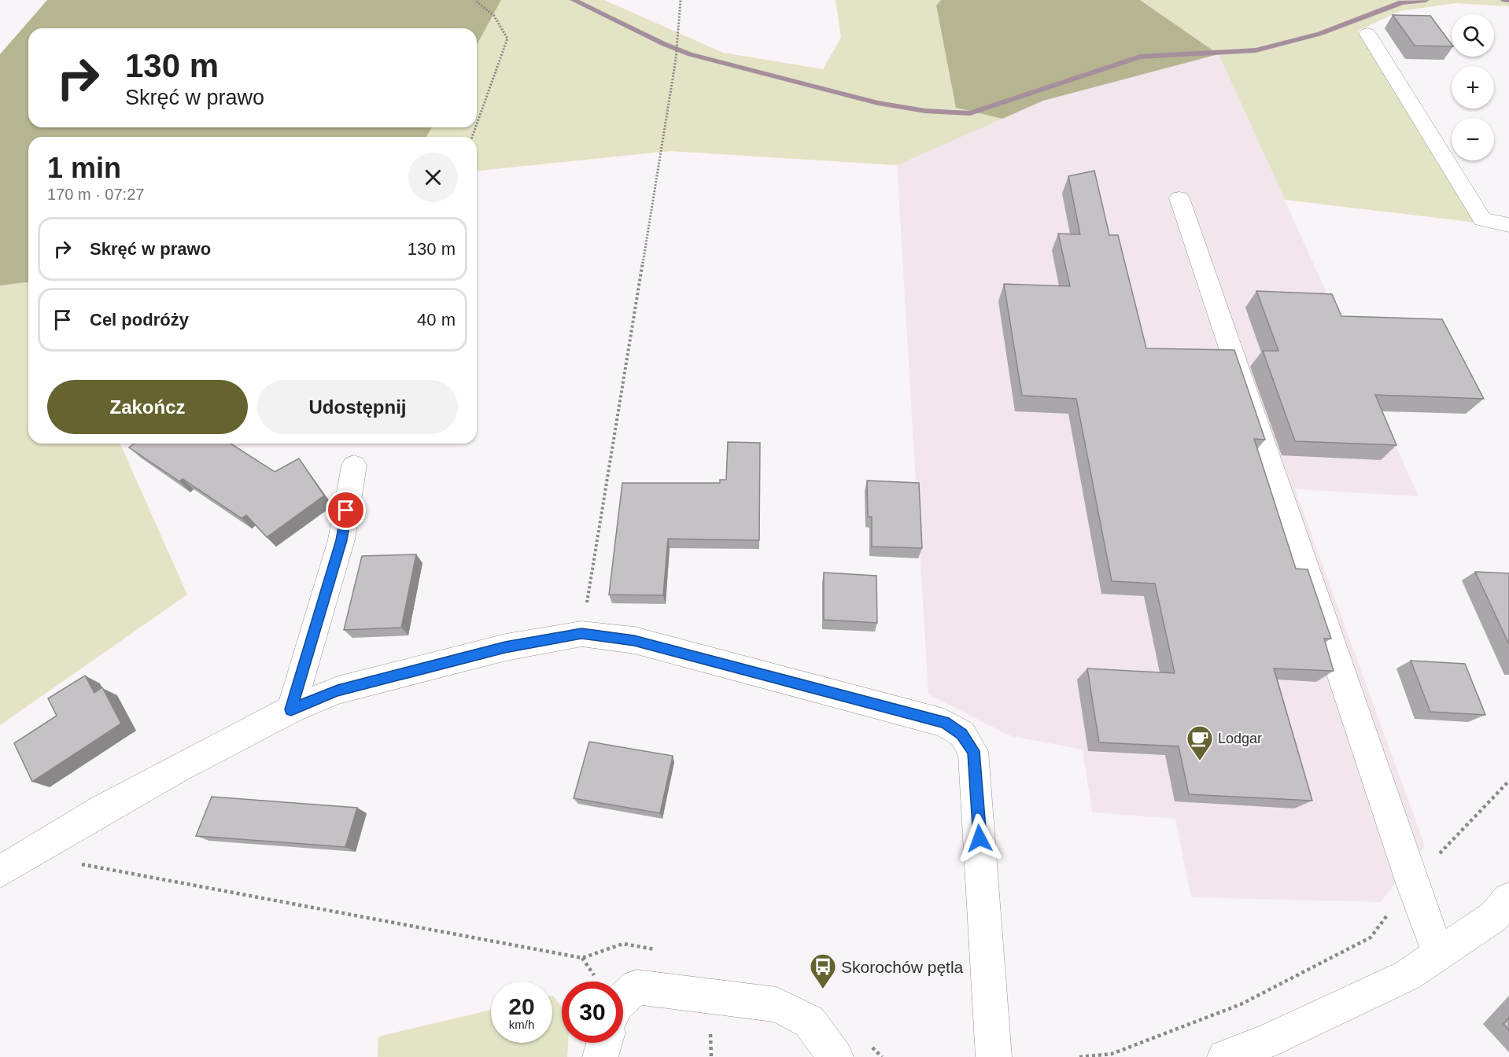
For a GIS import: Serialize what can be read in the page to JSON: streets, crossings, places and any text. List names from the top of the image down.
{
  "places": {
    "cafe": ["Lodgar"],
    "bus stop": ["Skorochów pętla"]
  },
  "page": {
    "map_buttons": ["+", "−"],
    "turn": ["130 m", "Skręć w prawo"],
    "heading": ["1 min", "170 m · 07:27"],
    "list": [
      {
        "name": "Skręć w prawo",
        "value": "130 m"
      },
      {
        "name": "Cel podróży",
        "value": "40 m"
      }
    ],
    "buttons": ["Zakończ", "Udostępnij"],
    "speed": "20 km/h",
    "limit": "30"
  }
}
